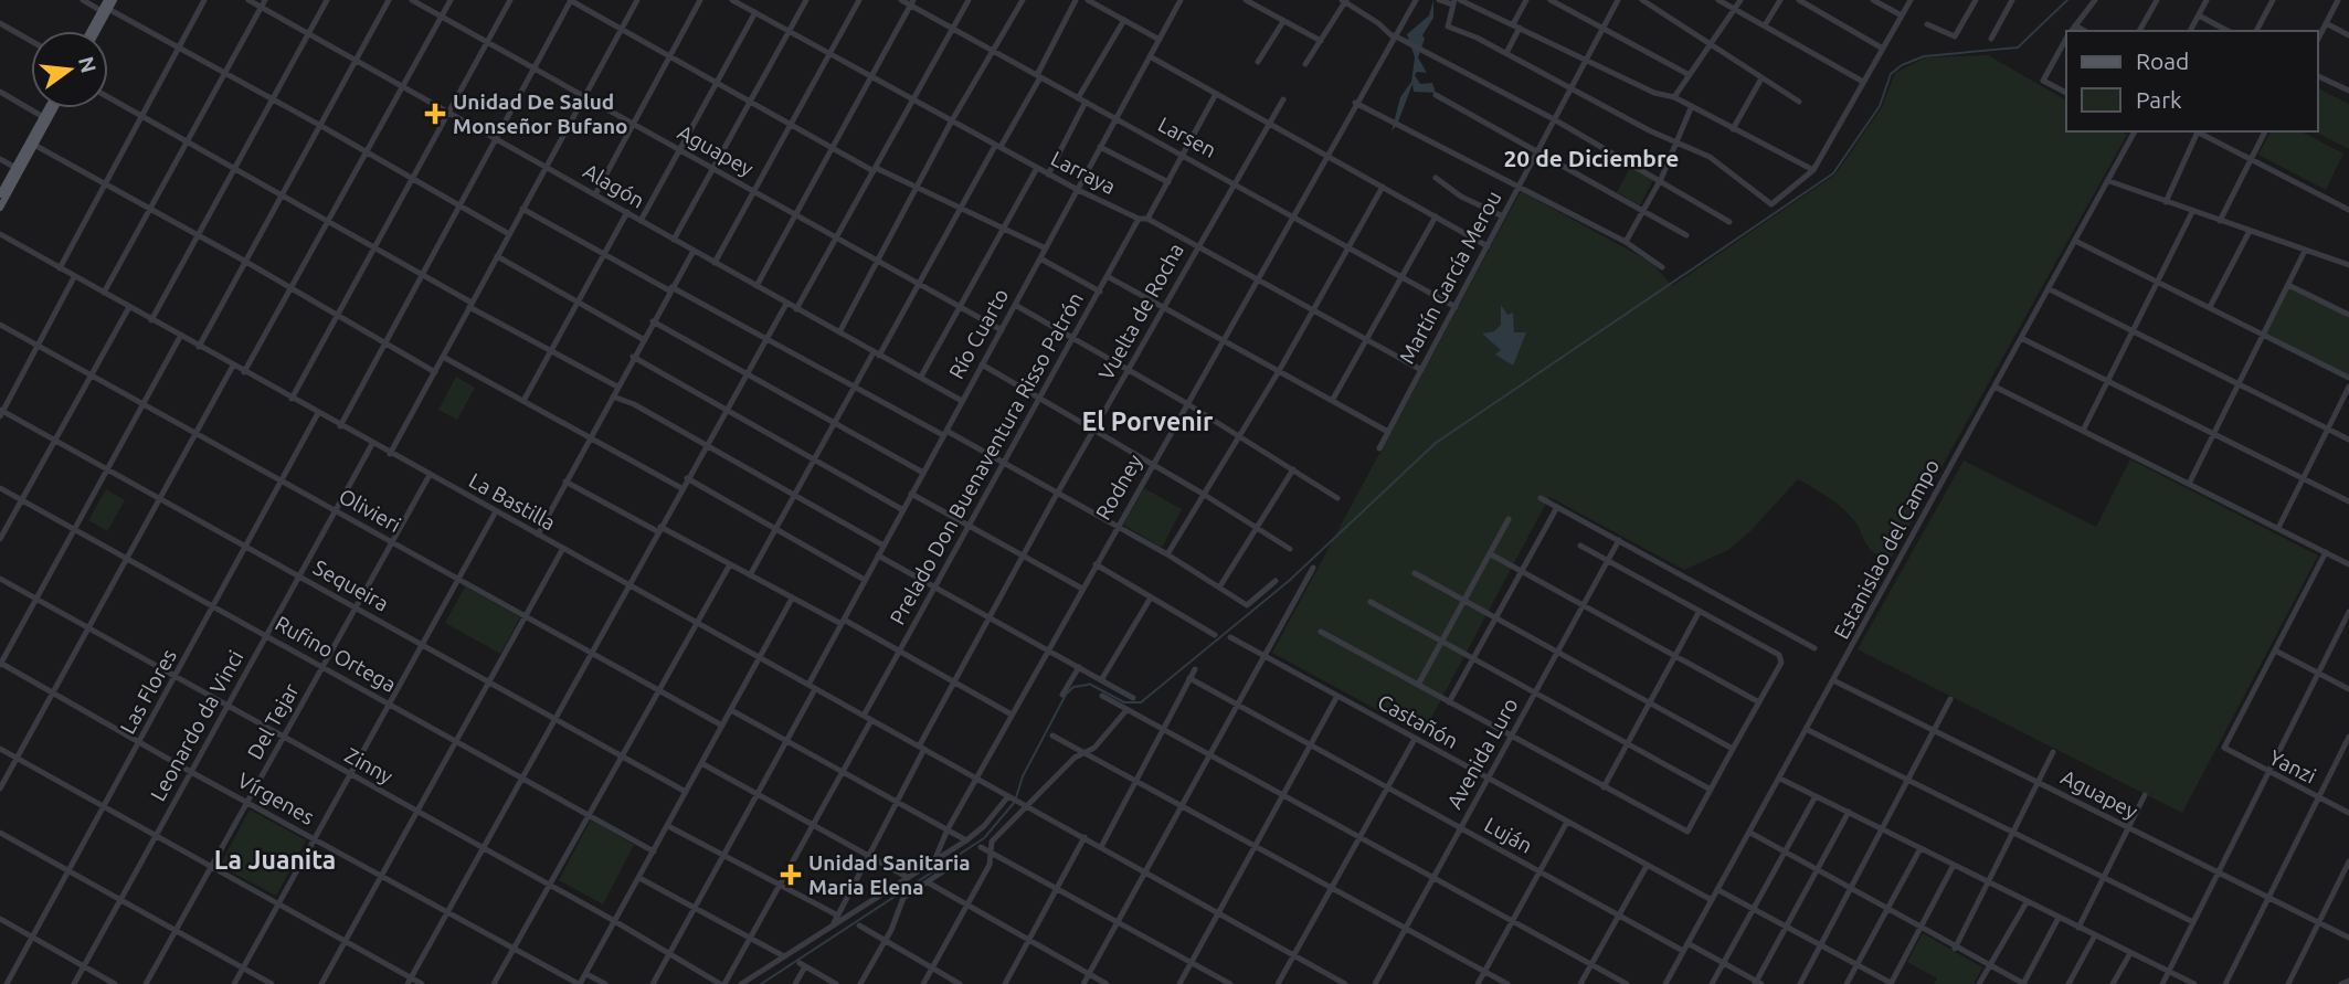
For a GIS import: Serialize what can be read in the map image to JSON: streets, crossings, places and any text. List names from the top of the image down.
{
  "streets": {
    "street": [
      "Larsen",
      "Aguapey",
      "Larraya",
      "Alagón",
      "Martín García Merou",
      "Vuelta de Rocha",
      "Río Cuarto",
      "Prelado Don Buenaventura Risso Patrón",
      "Rodney",
      "La Bastilla",
      "Olivieri",
      "Estanislao del Campo",
      "Sequeira",
      "Rufino Ortega",
      "Las Flores",
      "Del Tejar",
      "Castañón",
      "Leonardo da Vinci",
      "Avenida Luro",
      "Zinny",
      "Yanzi",
      "Vírgenes",
      "Luján"
    ]
  },
  "crossings": [
    ["Larsen", "Martín García Merou"],
    ["Larsen", "Vuelta de Rocha"],
    ["Larsen", "Río Cuarto"],
    ["Larsen", "Rodney"],
    ["Aguapey", "Río Cuarto"],
    ["Aguapey", "Estanislao del Campo"],
    ["Larraya", "Martín García Merou"],
    ["Larraya", "Vuelta de Rocha"],
    ["Larraya", "Río Cuarto"],
    ["Larraya", "Prelado Don Buenaventura Risso Patrón"],
    ["Larraya", "Rodney"],
    ["Alagón", "Río Cuarto"],
    ["Vuelta de Rocha", "La Bastilla"],
    ["Río Cuarto", "La Bastilla"],
    ["Prelado Don Buenaventura Risso Patrón", "La Bastilla"],
    ["Rodney", "La Bastilla"],
    ["La Bastilla", "Las Flores"],
    ["La Bastilla", "Del Tejar"],
    ["La Bastilla", "Leonardo da Vinci"],
    ["Olivieri", "Las Flores"],
    ["Olivieri", "Del Tejar"],
    ["Olivieri", "Leonardo da Vinci"],
    ["Estanislao del Campo", "Castañón"],
    ["Estanislao del Campo", "Luján"],
    ["Sequeira", "Las Flores"],
    ["Sequeira", "Del Tejar"],
    ["Sequeira", "Leonardo da Vinci"],
    ["Rufino Ortega", "Las Flores"],
    ["Rufino Ortega", "Del Tejar"],
    ["Rufino Ortega", "Leonardo da Vinci"],
    ["Las Flores", "Zinny"],
    ["Las Flores", "Vírgenes"],
    ["Del Tejar", "Zinny"],
    ["Del Tejar", "Vírgenes"],
    ["Castañón", "Avenida Luro"],
    ["Leonardo da Vinci", "Zinny"],
    ["Leonardo da Vinci", "Vírgenes"],
    ["Avenida Luro", "Luján"]
  ],
  "districts": ["20 de Diciembre", "El Porvenir", "La Juanita"],
  "places": {
    "health": ["Unidad De Salud Monseñor Bufano", "Unidad Sanitaria Maria Elena"]
  },
  "legend": ["Road", "Park"],
  "north": "right"
}
